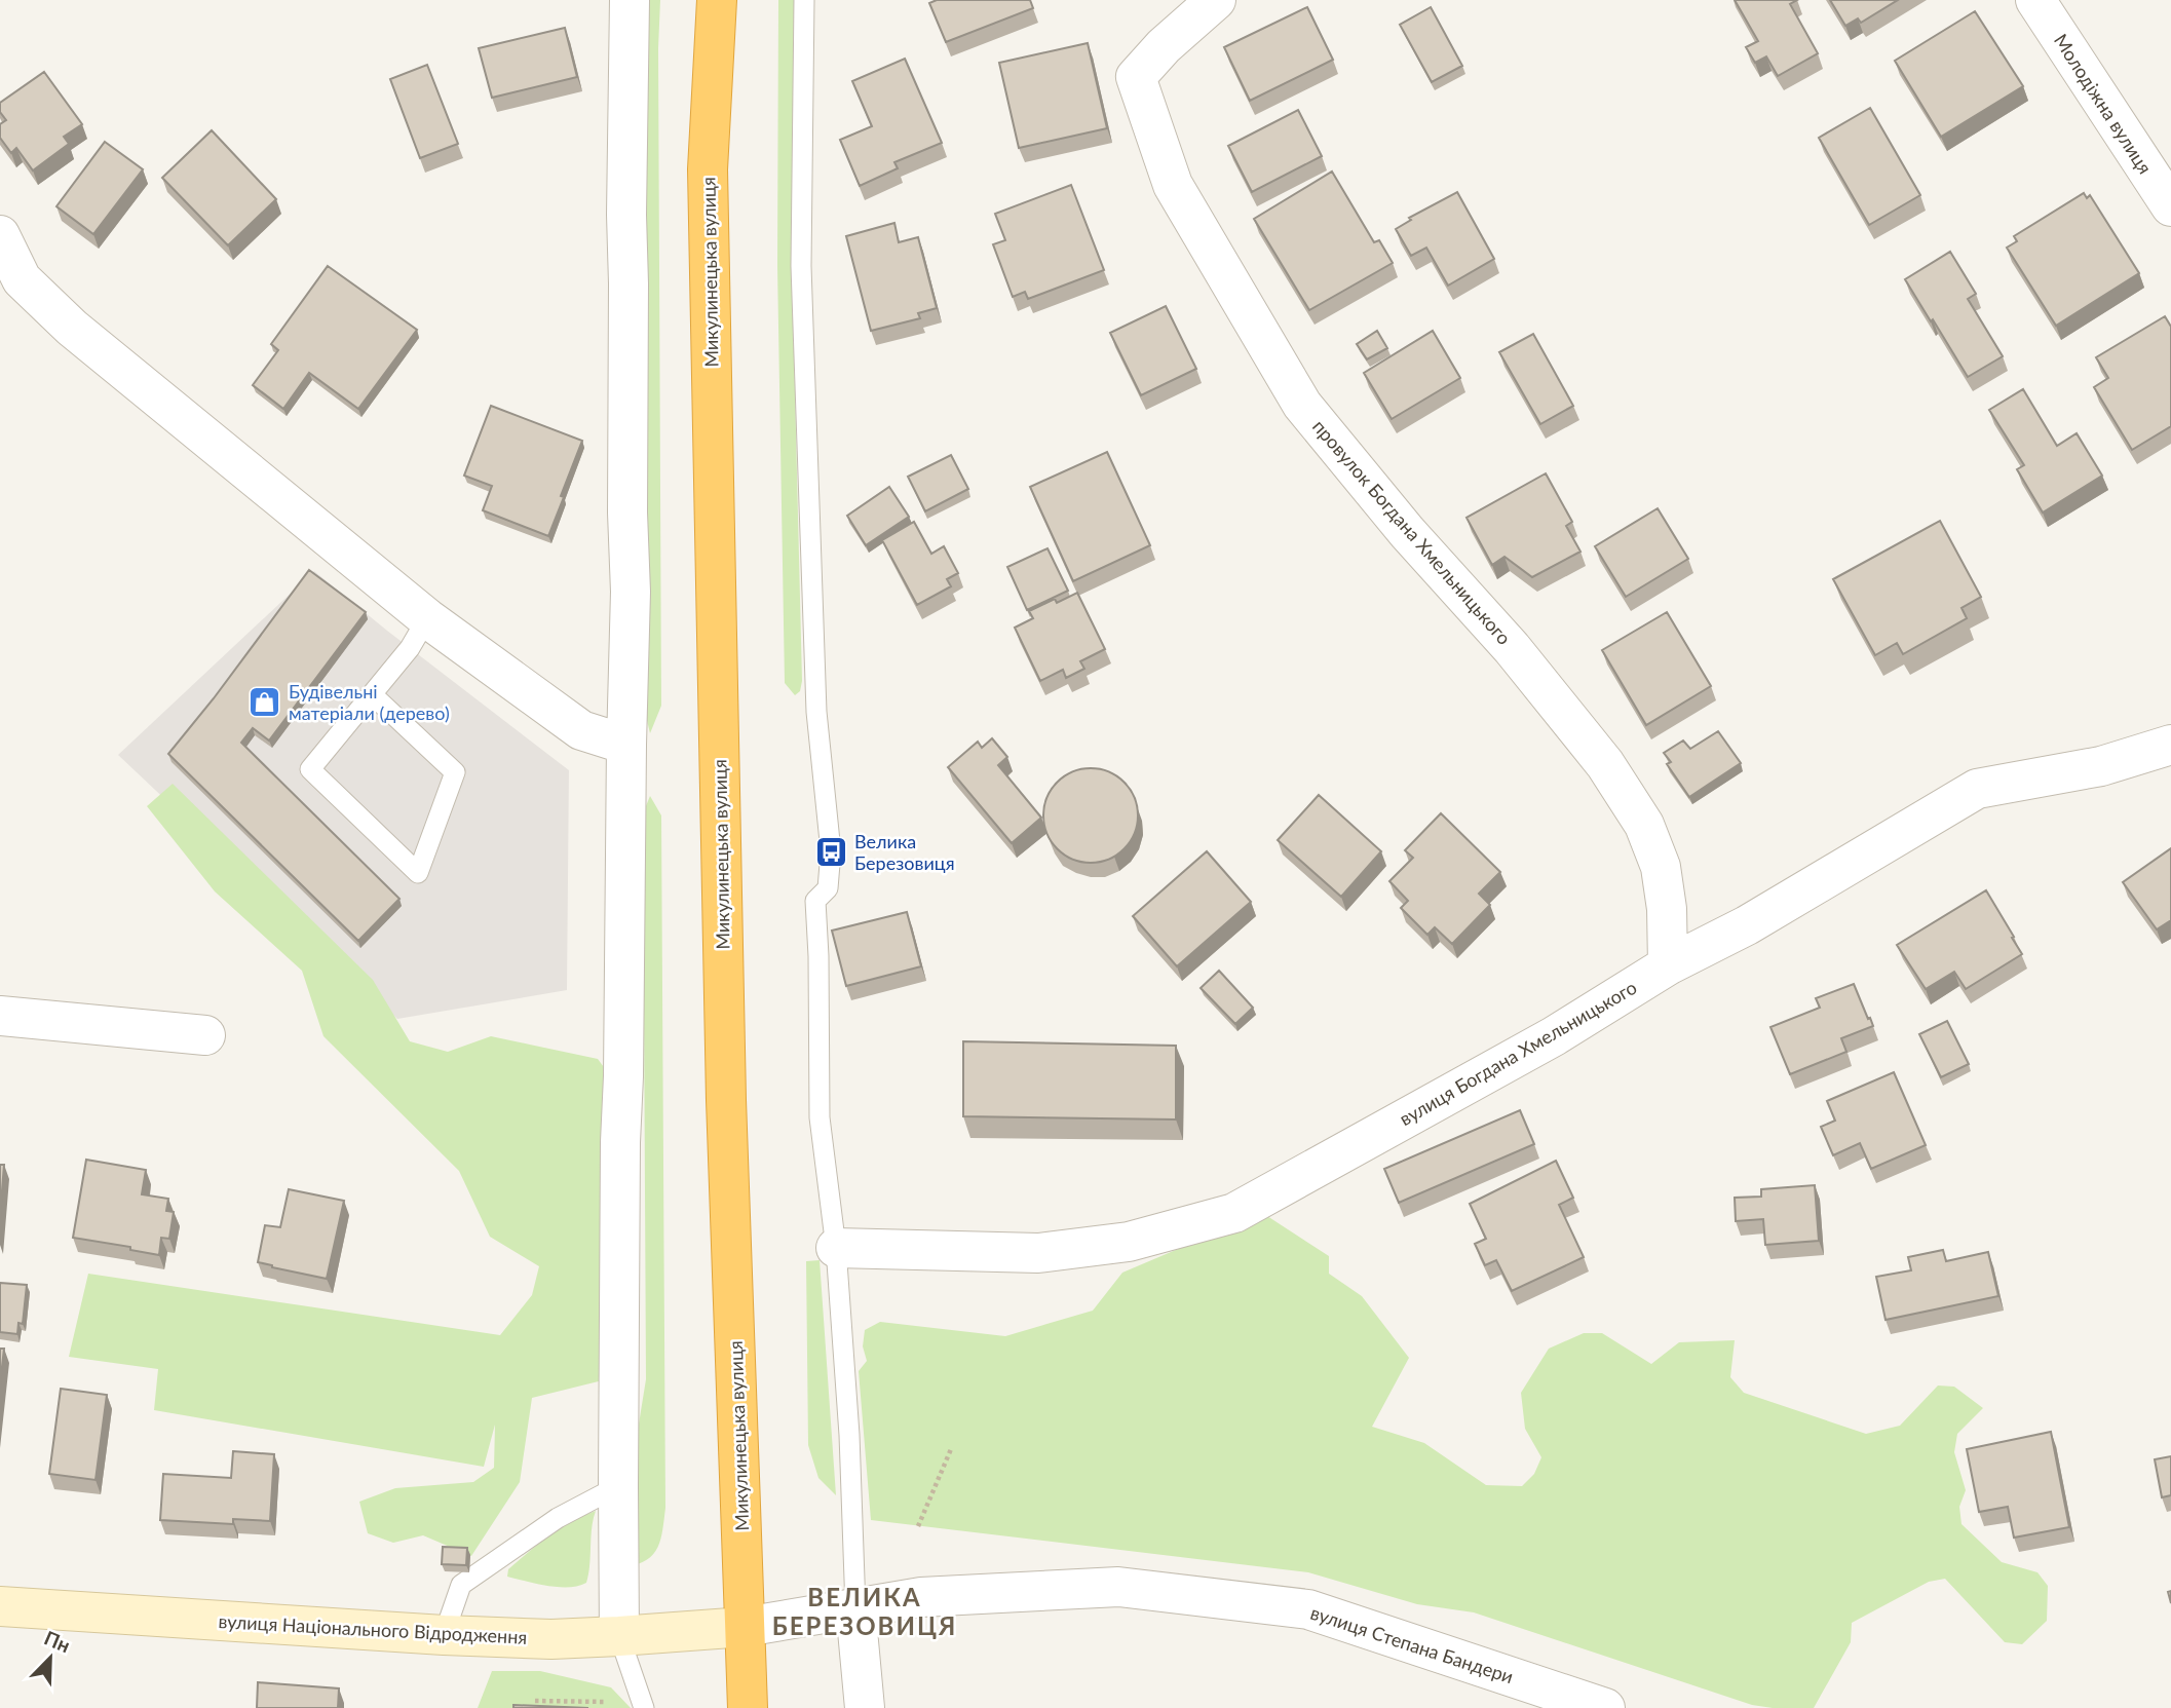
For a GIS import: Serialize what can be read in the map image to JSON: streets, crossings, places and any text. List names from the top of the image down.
{
  "streets": {
    "highway": ["Микулинецька вулиця"],
    "street": [
      "Молодіжна вулиця",
      "провулок Богдана Хмельницького",
      "вулиця Богдана Хмельницького",
      "вулиця Національного Відродження",
      "вулиця Степана Бандери"
    ]
  },
  "crossings": [
    ["Микулинецька вулиця", "вулиця Національного Відродження"],
    ["Микулинецька вулиця", "вулиця Степана Бандери"],
    ["провулок Богдана Хмельницького", "вулиця Богдана Хмельницького"],
    ["вулиця Національного Відродження", "вулиця Степана Бандери"]
  ],
  "districts": ["ВЕЛИКА БЕРЕЗОВИЦЯ"],
  "places": {
    "shop": ["Будівельні матеріали (дерево)"],
    "bus stop": ["Велика Березовиця"]
  },
  "north": "top right"
}
